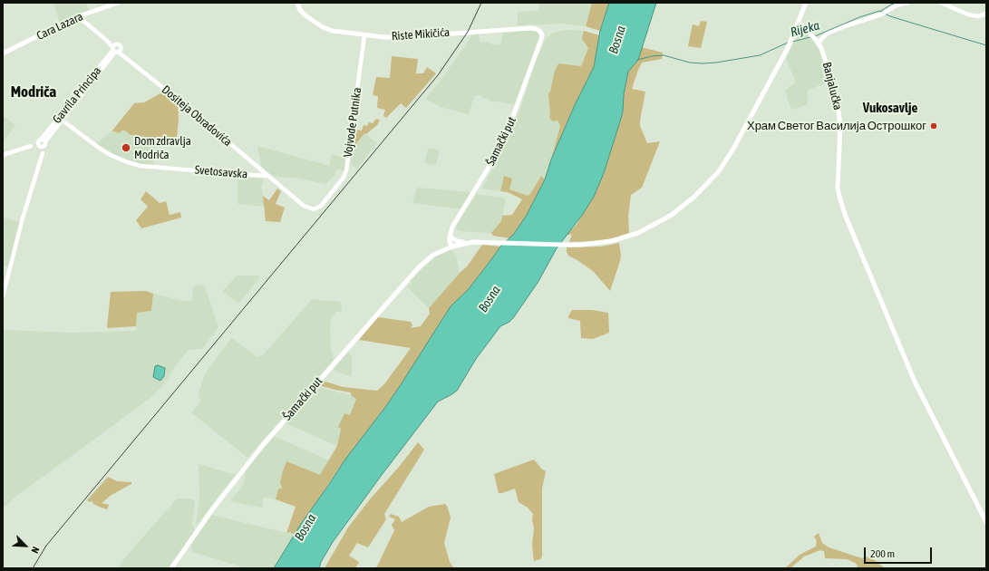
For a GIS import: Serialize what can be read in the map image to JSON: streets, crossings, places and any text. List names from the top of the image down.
{
  "streets": {
    "main road": [
      "Cara Lazara",
      "Riste Mikičića",
      "Banjalučka",
      "Šamački put"
    ],
    "street": [
      "Gavrila Principa",
      "Dositeja Obradovića",
      "Vojvode Putnika",
      "Svetosavska"
    ]
  },
  "crossings": [
    ["Cara Lazara", "Dositeja Obradovića"],
    ["Riste Mikičića", "Vojvode Putnika"],
    ["Riste Mikičića", "Šamački put"],
    ["Gavrila Principa", "Dositeja Obradovića"],
    ["Gavrila Principa", "Svetosavska"],
    ["Dositeja Obradovića", "Vojvode Putnika"],
    ["Dositeja Obradovića", "Svetosavska"]
  ],
  "districts": ["Modriča", "Vukosavlje"],
  "water": ["Rijeka", "Bosna"],
  "places": ["Храм Светог Василија Острошког", "Dom zdravlja Modriča"],
  "scale_bar": "200 m",
  "north": "bottom right"
}
